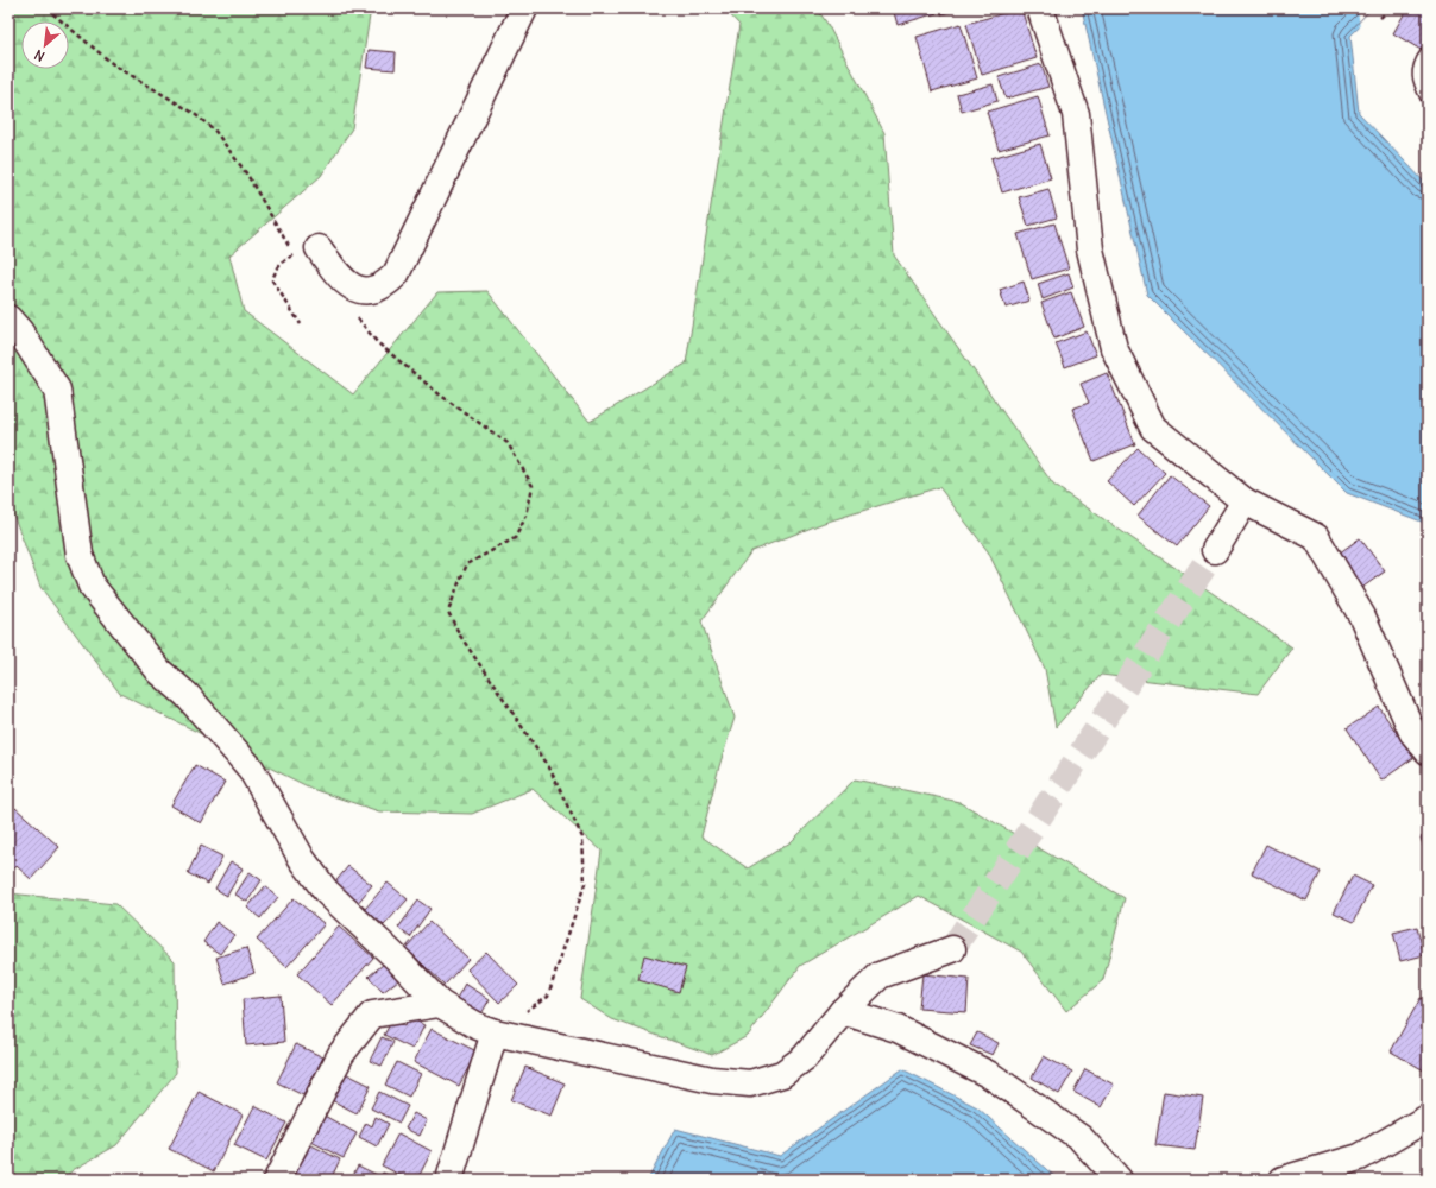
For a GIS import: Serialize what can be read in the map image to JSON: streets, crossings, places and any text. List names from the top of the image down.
{
  "north": "bottom left"
}
